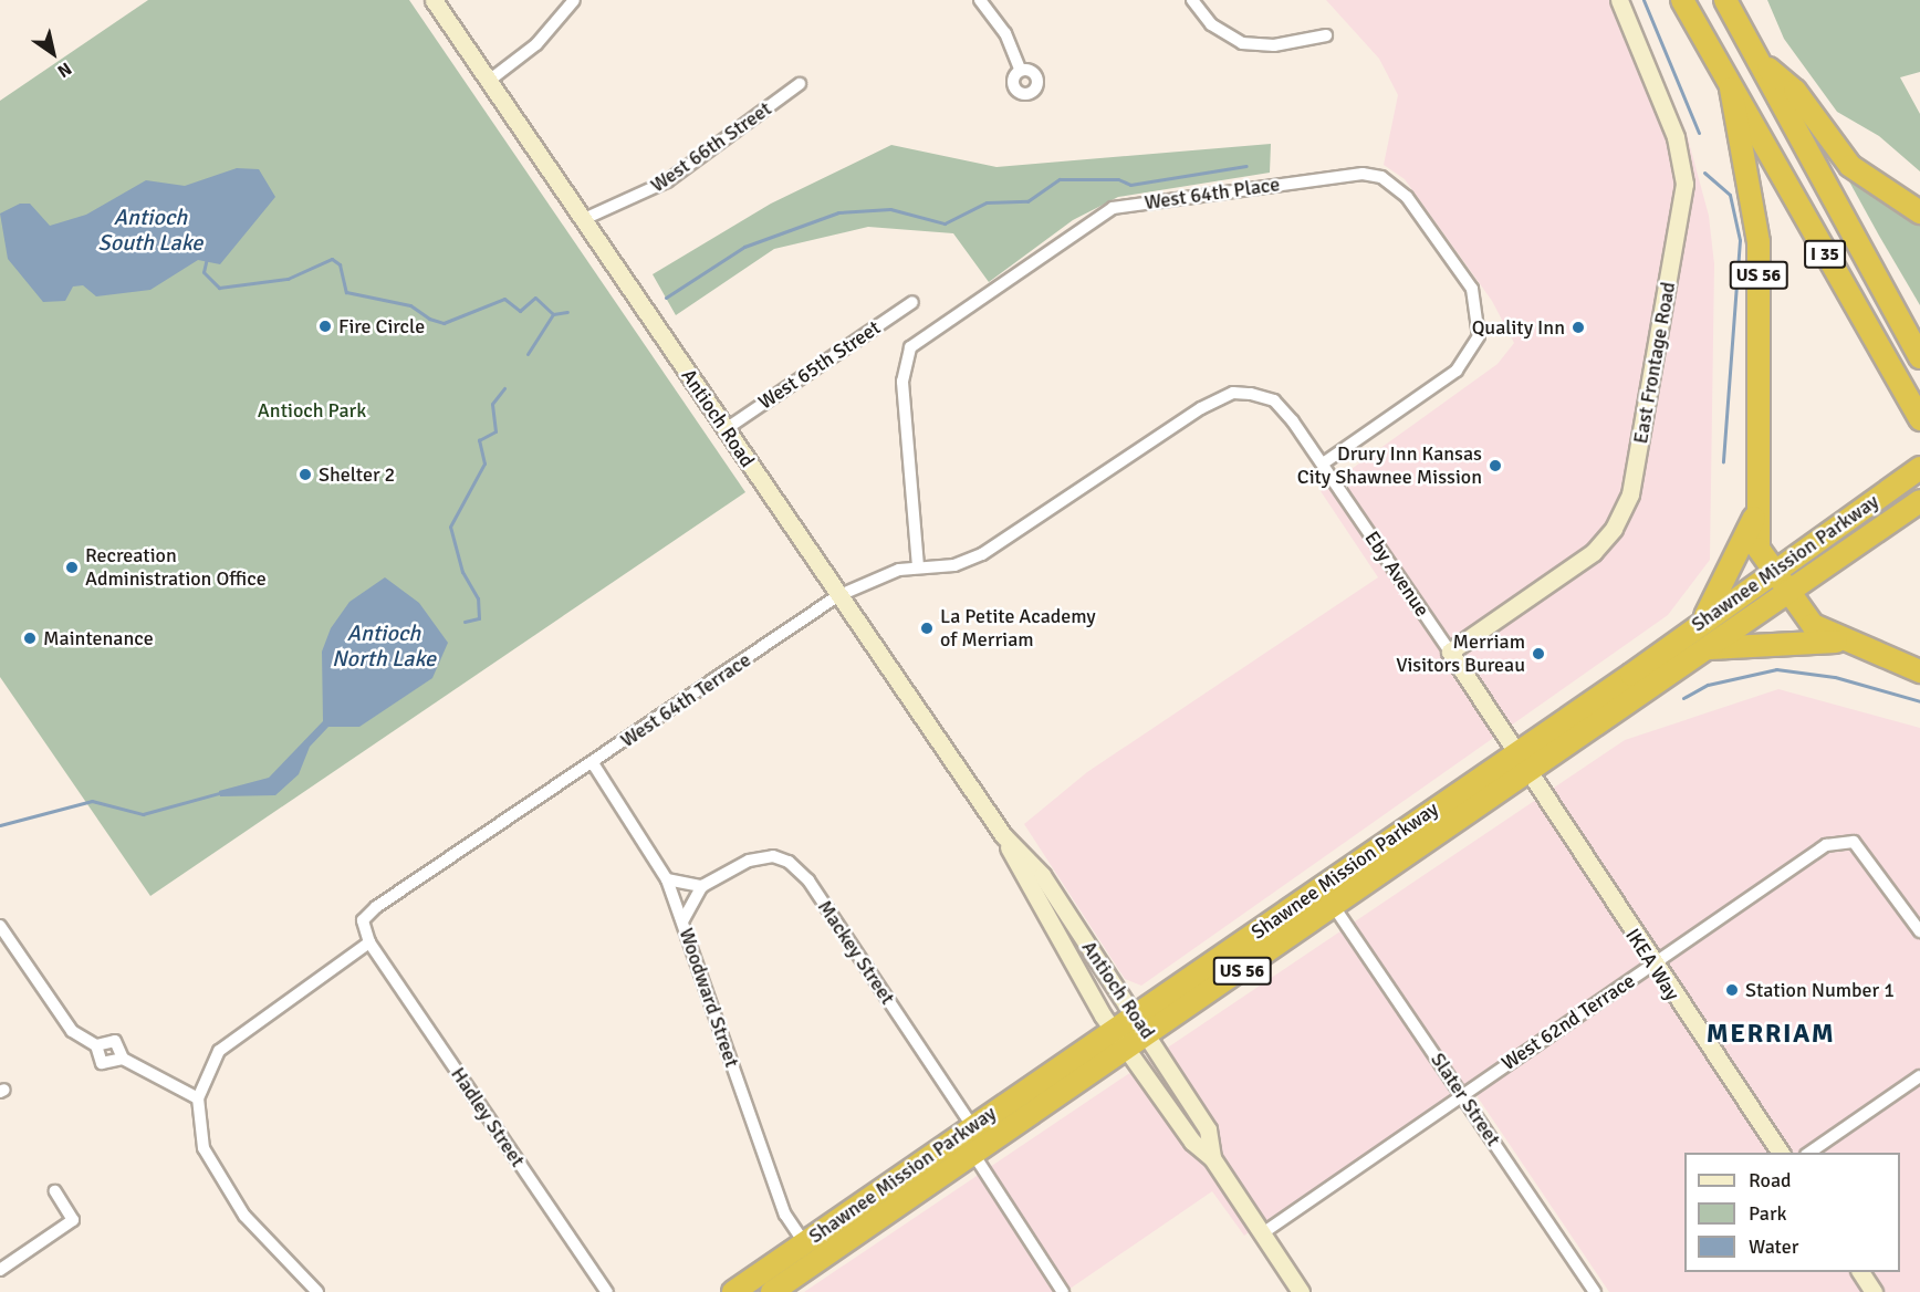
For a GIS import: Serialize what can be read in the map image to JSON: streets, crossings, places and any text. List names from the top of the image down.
{
  "streets": {
    "highway": ["I 35", "US 56", "Shawnee Mission Parkway"],
    "main road": [
      "East Frontage Road",
      "Antioch Road",
      "Eby Avenue",
      "IKEA Way"
    ],
    "street": [
      "West 66th Street",
      "West 64th Place",
      "West 65th Street",
      "West 64th Terrace",
      "Mackey Street",
      "Woodward Street",
      "West 62nd Terrace",
      "Slater Street",
      "Hadley Street"
    ]
  },
  "crossings": [
    ["West 66th Street", "Antioch Road"],
    ["West 64th Place", "Eby Avenue"],
    ["West 64th Place", "West 64th Terrace"],
    ["I 35", "US 56"],
    ["US 56", "Shawnee Mission Parkway"],
    ["East Frontage Road", "Eby Avenue"],
    ["West 65th Street", "Antioch Road"],
    ["Antioch Road", "Shawnee Mission Parkway"],
    ["Antioch Road", "West 64th Terrace"],
    ["Antioch Road", "West 62nd Terrace"],
    ["Shawnee Mission Parkway", "Eby Avenue"],
    ["Shawnee Mission Parkway", "Mackey Street"],
    ["Shawnee Mission Parkway", "IKEA Way"],
    ["Shawnee Mission Parkway", "Woodward Street"],
    ["Shawnee Mission Parkway", "Slater Street"],
    ["Eby Avenue", "West 64th Terrace"],
    ["Eby Avenue", "IKEA Way"],
    ["West 64th Terrace", "Woodward Street"],
    ["West 64th Terrace", "Hadley Street"],
    ["IKEA Way", "West 62nd Terrace"],
    ["West 62nd Terrace", "Slater Street"]
  ],
  "districts": ["MERRIAM"],
  "water": ["Antioch South Lake", "Antioch North Lake"],
  "parks": ["Antioch Park"],
  "places": [
    "Fire Circle",
    "Quality Inn",
    "Drury Inn Kansas City Shawnee Mission",
    "Shelter 2",
    "Recreation Administration Office",
    "La Petite Academy of Merriam",
    "Maintenance",
    "Merriam Visitors Bureau",
    "Station Number 1"
  ],
  "legend": ["Road", "Park", "Water"],
  "north": "bottom right"
}
